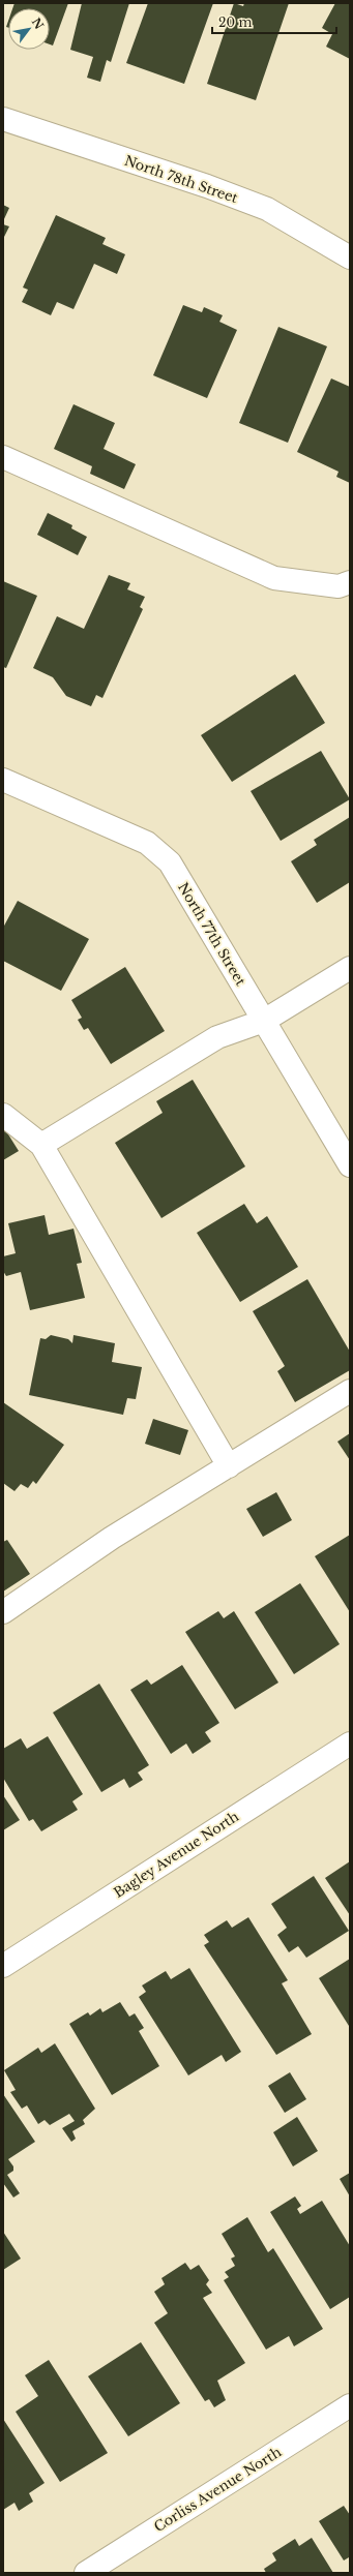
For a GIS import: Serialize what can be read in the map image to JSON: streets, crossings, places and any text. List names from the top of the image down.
{
  "streets": {
    "street": [
      "North 78th Street",
      "North 77th Street",
      "Bagley Avenue North",
      "Corliss Avenue North"
    ]
  },
  "scale_bar": "20 m",
  "north": "top right"
}
